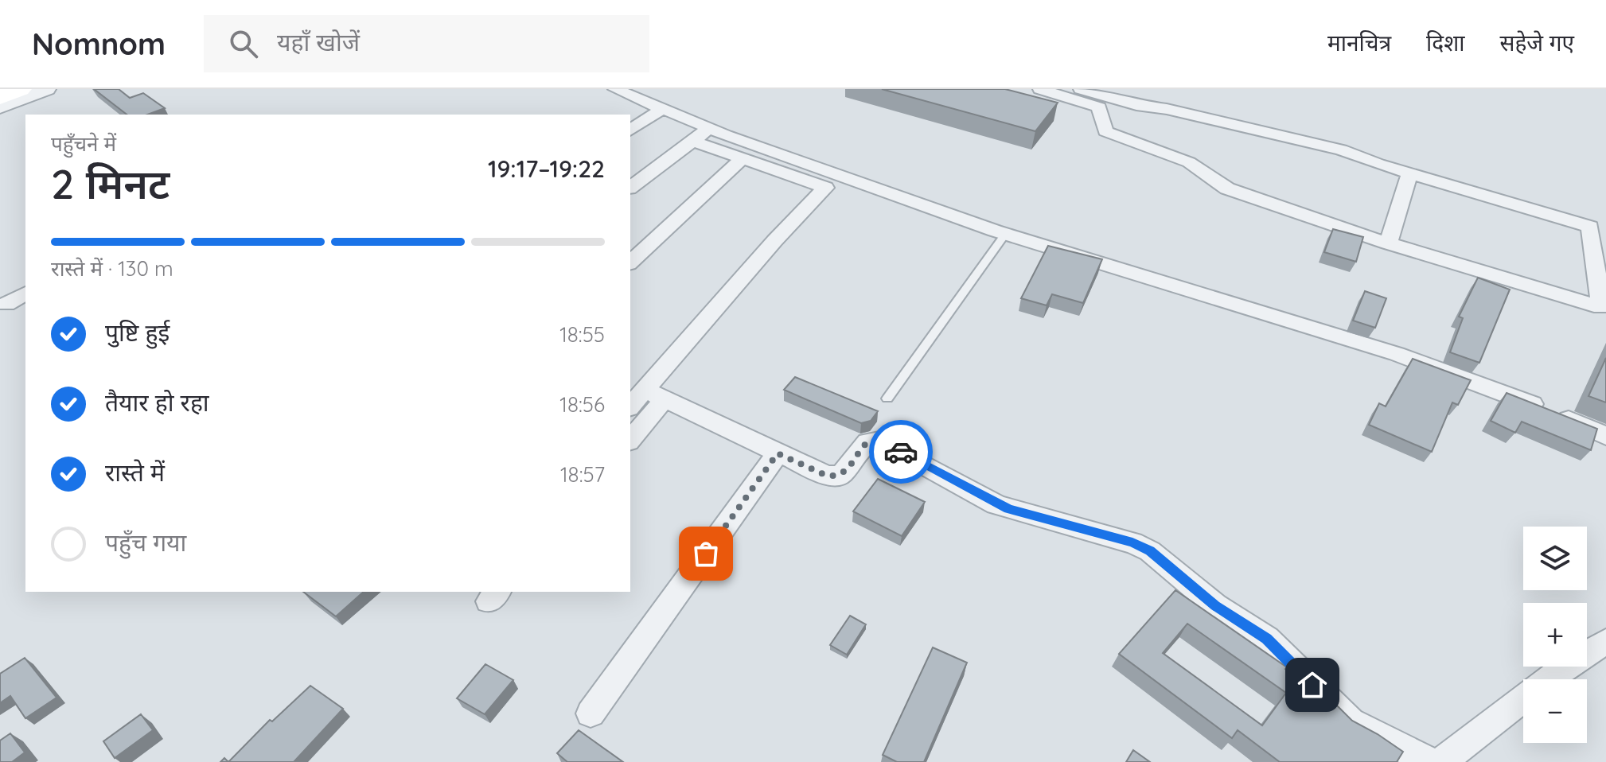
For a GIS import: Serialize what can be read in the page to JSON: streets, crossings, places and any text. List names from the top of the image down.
{
  "page": {
    "header": "Nomnom",
    "search": "यहाँ खोजें",
    "nav": ["मानचित्र", "दिशा", "सहेजे गए"],
    "heading": ["2 मिनट", "पहुँचने में", "19:17–19:22"],
    "bar": "रास्ते में · 130 m",
    "list": [
      ["पुष्टि हुई", "18:55"],
      ["तैयार हो रहा", "18:56"],
      ["रास्ते में", "18:57"],
      "पहुँच गया"
    ],
    "map_buttons": ["+", "−"]
  }
}
